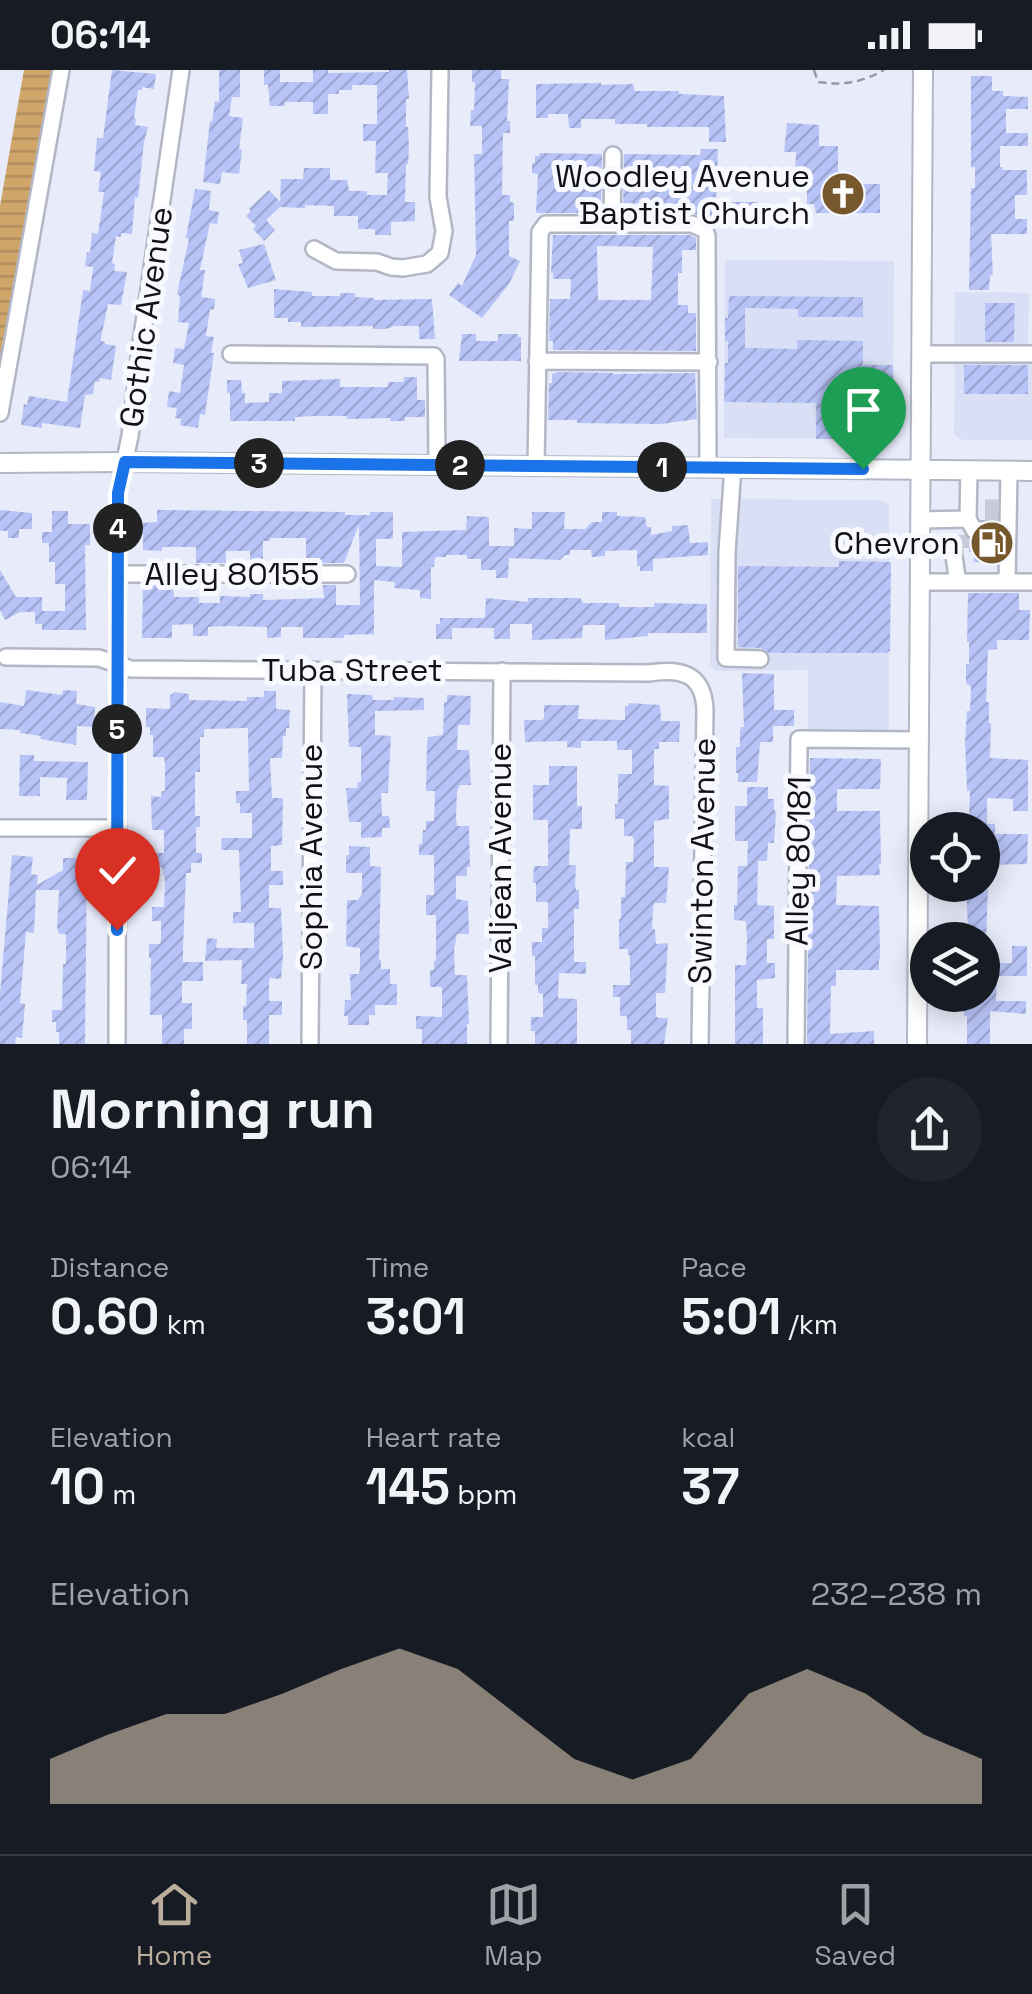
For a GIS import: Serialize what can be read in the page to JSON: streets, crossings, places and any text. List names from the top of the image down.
{
  "streets": {
    "street": [
      "Gothic Avenue",
      "Alley 80155",
      "Tuba Street",
      "Sophia Avenue",
      "Valjean Avenue",
      "Swinton Avenue",
      "Alley 80181"
    ]
  },
  "crossings": [
    ["Gothic Avenue", "Alley 80155"],
    ["Gothic Avenue", "Tuba Street"],
    ["Tuba Street", "Sophia Avenue"],
    ["Tuba Street", "Valjean Avenue"],
    ["Tuba Street", "Swinton Avenue"]
  ],
  "places": {
    "church": ["Woodley Avenue Baptist Church"],
    "fuel station": ["Chevron"]
  },
  "page": {
    "status": "06:14",
    "pins": [
      "3",
      "2",
      "1",
      "4",
      "5"
    ],
    "heading": ["Morning run", "06:14"],
    "stats": [
      ["Distance", "0.60 km"],
      ["Time", "3:01"],
      ["Pace", "5:01 /km"],
      ["Elevation", "10 m"],
      ["Heart rate", "145 bpm"],
      ["kcal", "37"]
    ],
    "chart": ["Elevation", "232–238 m"],
    "tabs": ["Home", "Map", "Saved"]
  }
}
